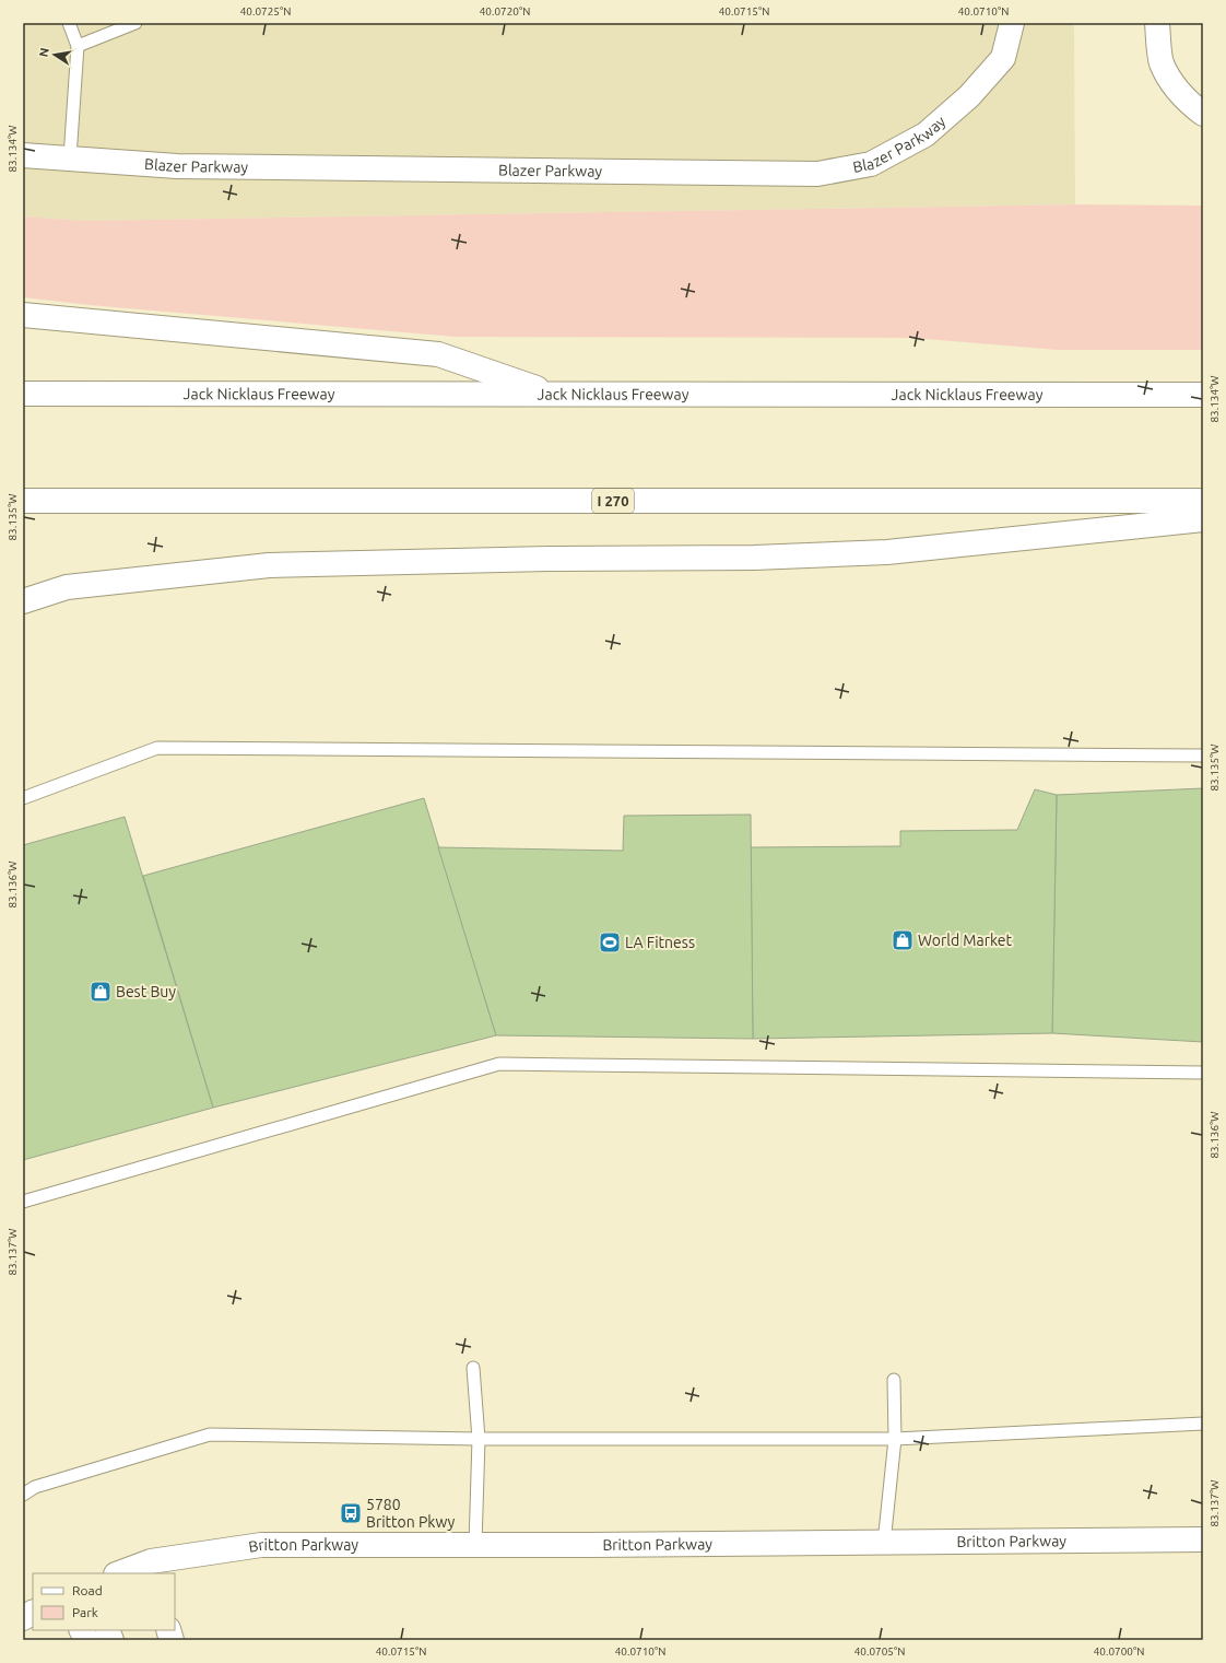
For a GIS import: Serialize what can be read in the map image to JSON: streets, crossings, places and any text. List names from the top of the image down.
{
  "streets": {
    "main road": [
      "Blazer Parkway",
      "Jack Nicklaus Freeway",
      "I 270",
      "Britton Parkway"
    ]
  },
  "places": {
    "shop": ["World Market", "Best Buy"],
    "sports": ["LA Fitness"],
    "bus stop": ["5780 Britton Pkwy"]
  },
  "legend": ["Road", "Park"],
  "north": "left",
  "coordinates": [
    "40.0725°N",
    "40.0720°N",
    "40.0715°N",
    "40.0710°N",
    "83.134°W",
    "83.135°W",
    "83.136°W",
    "83.137°W",
    "40.0705°N",
    "40.0700°N"
  ]
}
